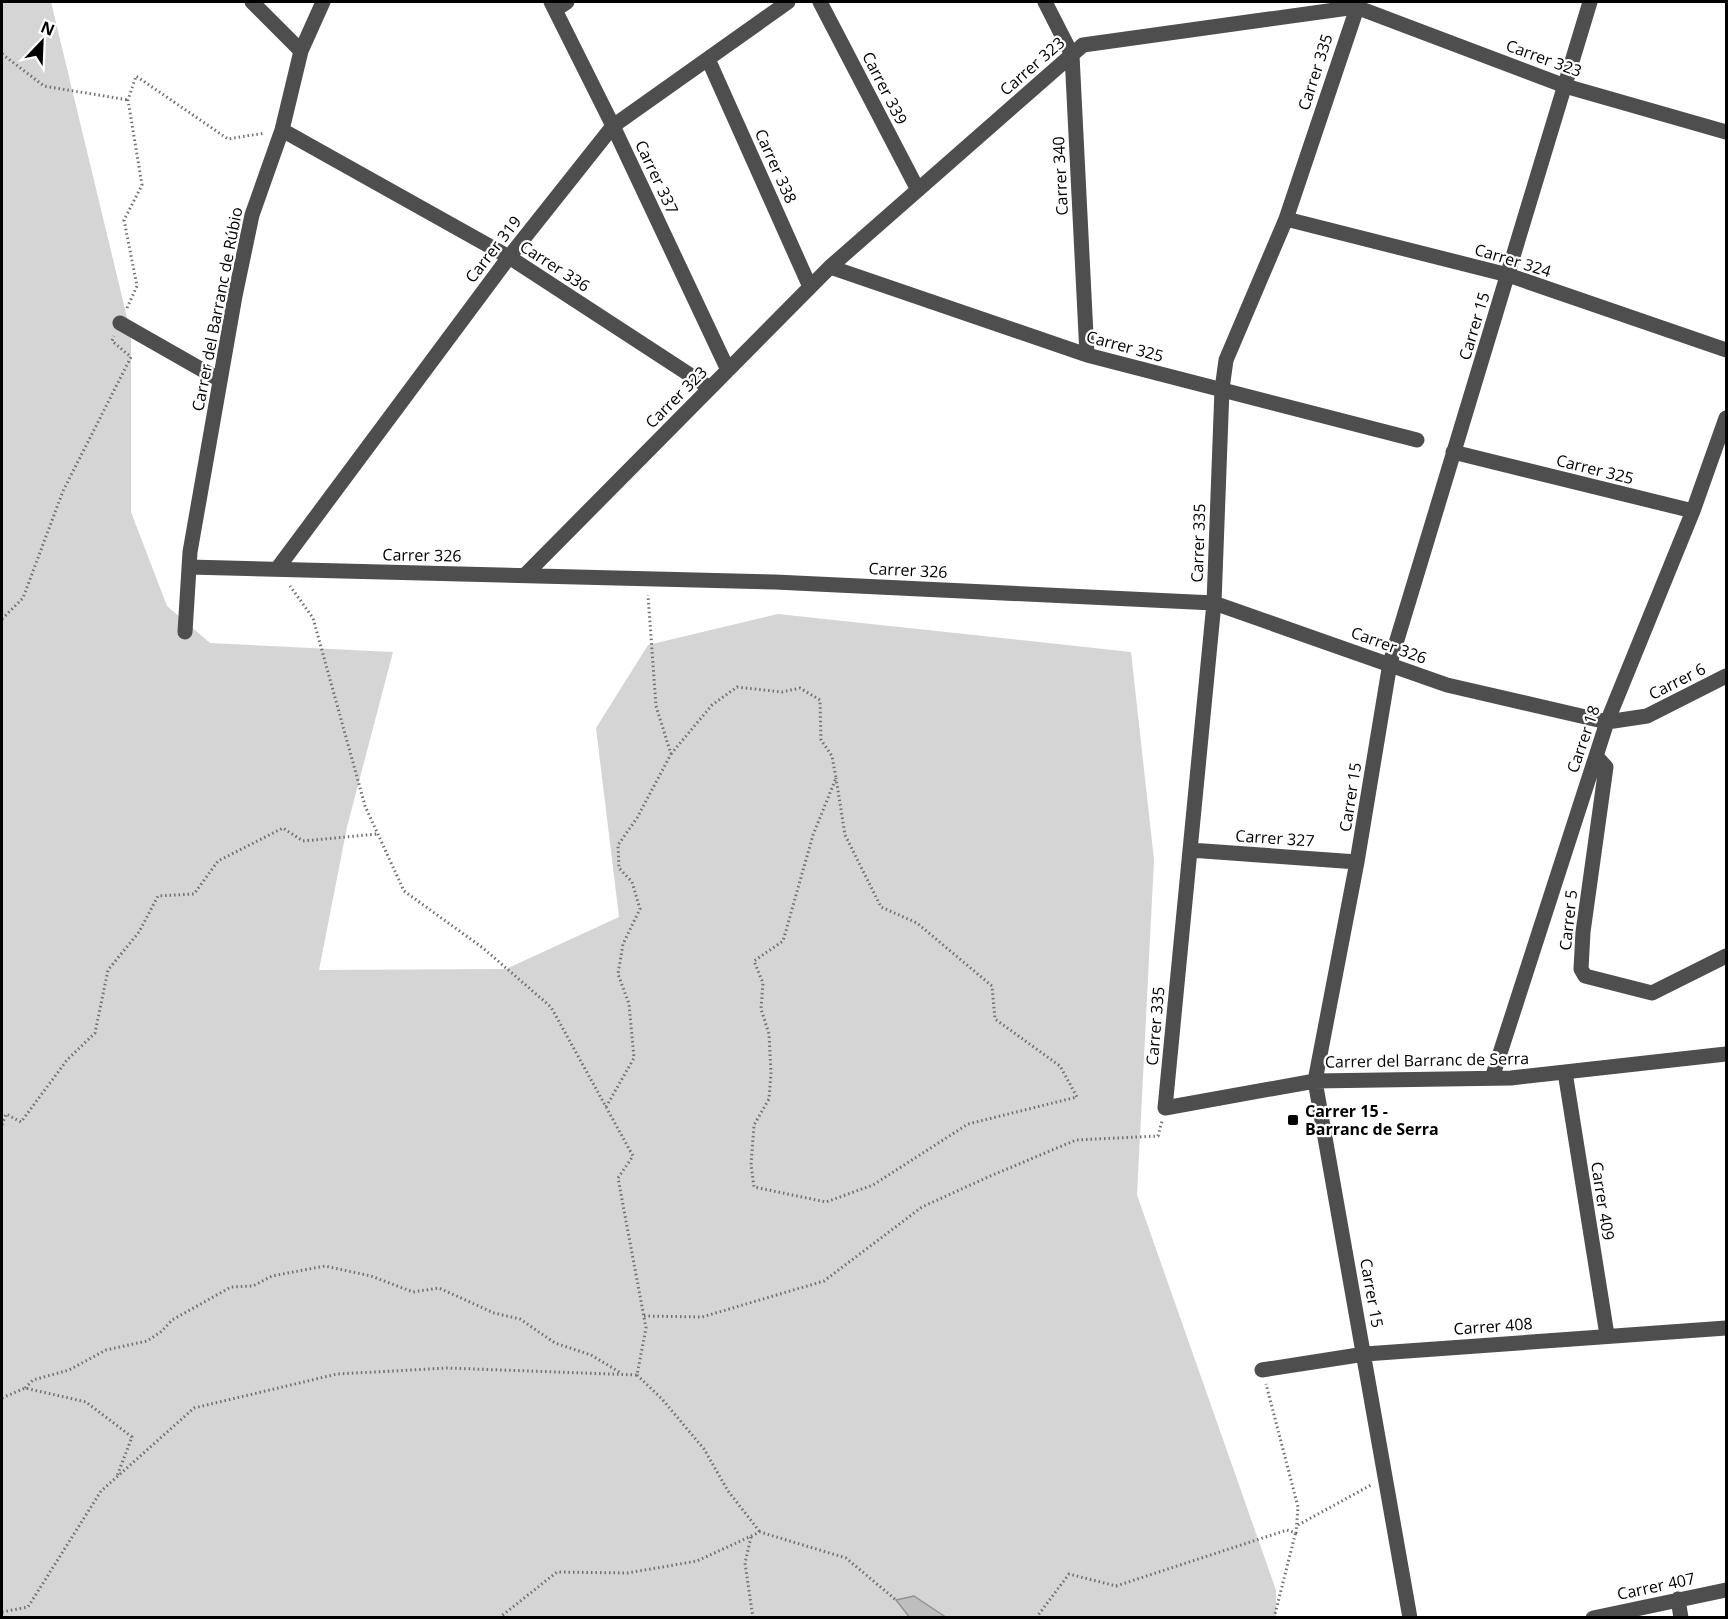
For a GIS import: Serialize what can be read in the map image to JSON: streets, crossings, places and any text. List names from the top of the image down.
{
  "streets": {
    "street": [
      "Carrer 323",
      "Carrer 335",
      "Carrer 339",
      "Carrer 338",
      "Carrer 340",
      "Carrer 337",
      "Carrer 319",
      "Carrer 324",
      "Carrer 336",
      "Carrer del Barranc de Rúbio",
      "Carrer 15",
      "Carrer 325",
      "Carrer 326",
      "Carrer 6",
      "Carrer 18",
      "Carrer 327",
      "Carrer 5",
      "Carrer del Barranc de Serra",
      "Carrer 409",
      "Carrer 408",
      "Carrer 407"
    ]
  },
  "crossings": [
    ["Carrer 323", "Carrer 335"],
    ["Carrer 323", "Carrer 339"],
    ["Carrer 323", "Carrer 338"],
    ["Carrer 323", "Carrer 340"],
    ["Carrer 323", "Carrer 337"],
    ["Carrer 323", "Carrer 336"],
    ["Carrer 323", "Carrer 15"],
    ["Carrer 323", "Carrer 325"],
    ["Carrer 323", "Carrer 326"],
    ["Carrer 335", "Carrer 324"],
    ["Carrer 335", "Carrer 325"],
    ["Carrer 335", "Carrer 326"],
    ["Carrer 335", "Carrer 327"],
    ["Carrer 335", "Carrer del Barranc de Serra"],
    ["Carrer 338", "Carrer 319"],
    ["Carrer 340", "Carrer 325"],
    ["Carrer 337", "Carrer 319"],
    ["Carrer 319", "Carrer 336"],
    ["Carrer 319", "Carrer 326"],
    ["Carrer 324", "Carrer 15"],
    ["Carrer 336", "Carrer del Barranc de Rúbio"],
    ["Carrer del Barranc de Rúbio", "Carrer 326"],
    ["Carrer 15", "Carrer 325"],
    ["Carrer 15", "Carrer 326"],
    ["Carrer 15", "Carrer 327"],
    ["Carrer 15", "Carrer del Barranc de Serra"],
    ["Carrer 15", "Carrer 408"],
    ["Carrer 325", "Carrer 18"],
    ["Carrer 326", "Carrer 6"],
    ["Carrer 326", "Carrer 18"],
    ["Carrer 6", "Carrer 18"],
    ["Carrer 18", "Carrer 5"],
    ["Carrer 18", "Carrer del Barranc de Serra"],
    ["Carrer del Barranc de Serra", "Carrer 409"],
    ["Carrer 409", "Carrer 408"]
  ],
  "places": {
    "transit": ["Carrer 15 - Barranc de Serra"]
  },
  "north": "top right"
}
